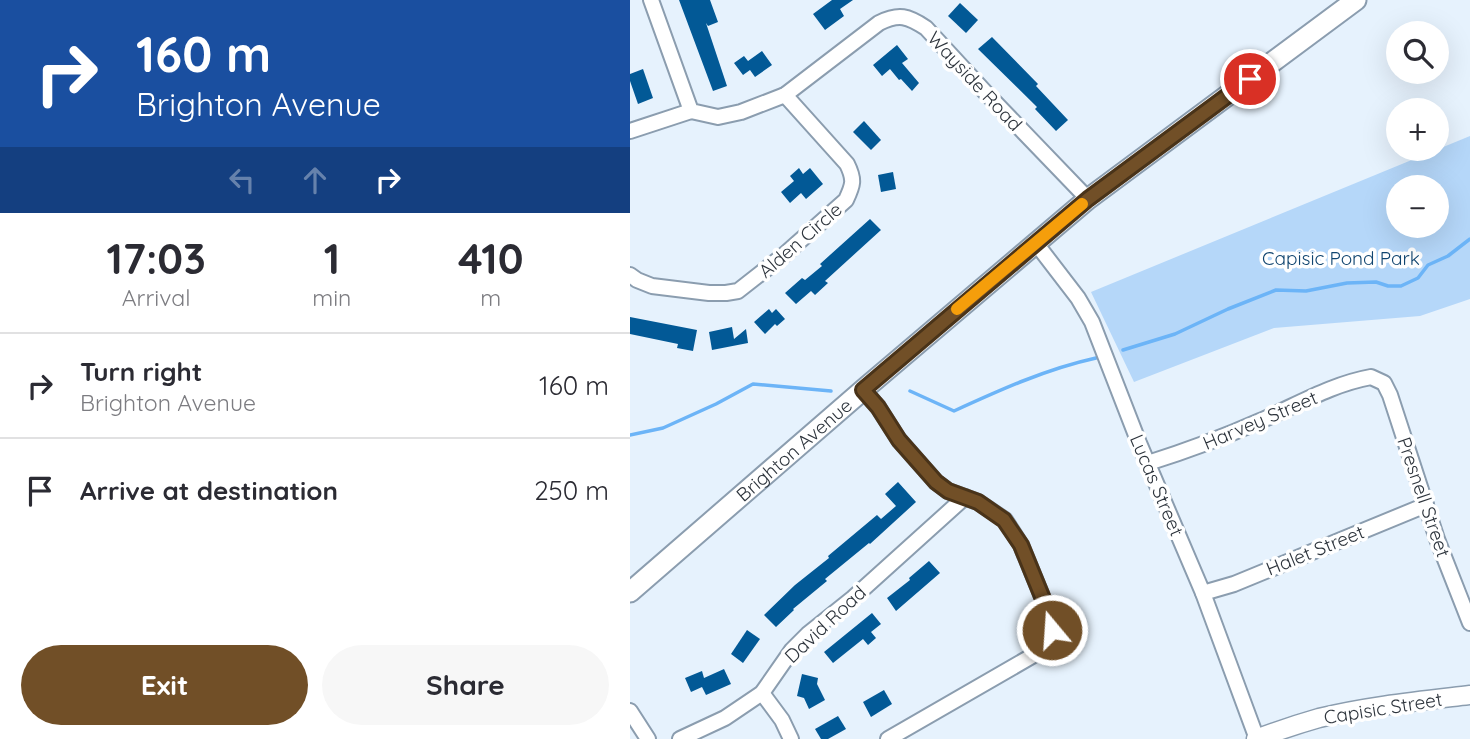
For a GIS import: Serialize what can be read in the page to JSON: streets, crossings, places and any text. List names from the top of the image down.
{
  "streets": {
    "main road": ["Brighton Avenue"],
    "street": [
      "Wayside Road",
      "Alden Circle",
      "Harvey Street",
      "Lucas Street",
      "Presnell Street",
      "Halet Street",
      "David Road",
      "Capisic Street"
    ]
  },
  "crossings": [
    ["Wayside Road", "Alden Circle"],
    ["Wayside Road", "Brighton Avenue"],
    ["Harvey Street", "Lucas Street"],
    ["Harvey Street", "Presnell Street"],
    ["Brighton Avenue", "Lucas Street"],
    ["Lucas Street", "Halet Street"],
    ["Lucas Street", "Capisic Street"],
    ["Presnell Street", "Halet Street"]
  ],
  "parks": ["Capisic Pond Park"],
  "page": {
    "turn": ["160 m", "Brighton Avenue"],
    "map_buttons": ["+", "−"],
    "eta": [
      "17:03",
      "Arrival",
      "1",
      "min",
      "410",
      "m"
    ],
    "list": [
      {
        "name": "Turn right",
        "note": "Brighton Avenue",
        "value": "160 m"
      },
      {
        "name": "Arrive at destination",
        "value": "250 m"
      }
    ],
    "buttons": ["Exit", "Share"]
  }
}
